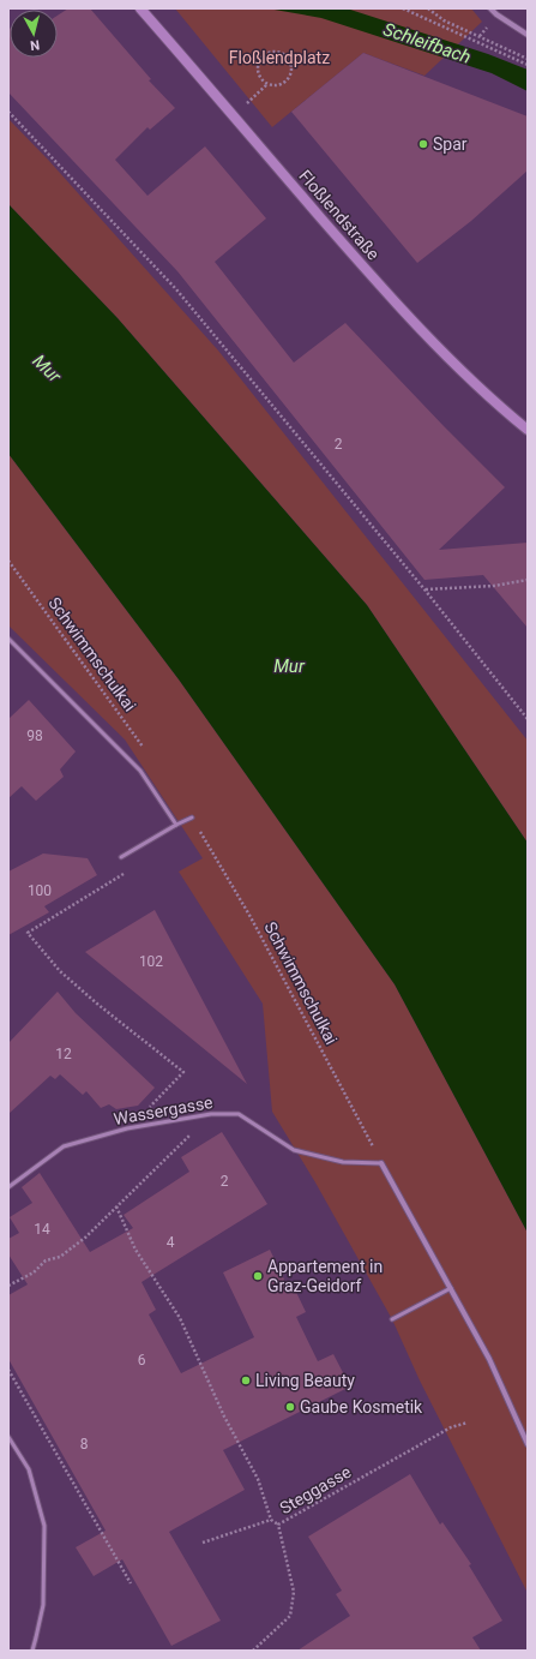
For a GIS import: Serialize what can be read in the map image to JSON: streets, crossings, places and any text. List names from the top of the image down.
{
  "streets": {
    "main road": ["Floßlendstraße"],
    "lane": ["Wassergasse"],
    "path": ["Schwimmschulkai", "Steggasse"]
  },
  "crossings": [
    ["Schwimmschulkai", "Wassergasse"]
  ],
  "water": ["Schleifbach", "Mur"],
  "parks": ["Floßlendplatz"],
  "places": [
    "Spar",
    "Appartement in Graz-Geidorf",
    "Living Beauty",
    "Gaube Kosmetik"
  ],
  "house_numbers": [
    "2",
    "98",
    "100",
    "102",
    "12",
    "2",
    "14",
    "4",
    "6",
    "8"
  ],
  "north": "bottom"
}
